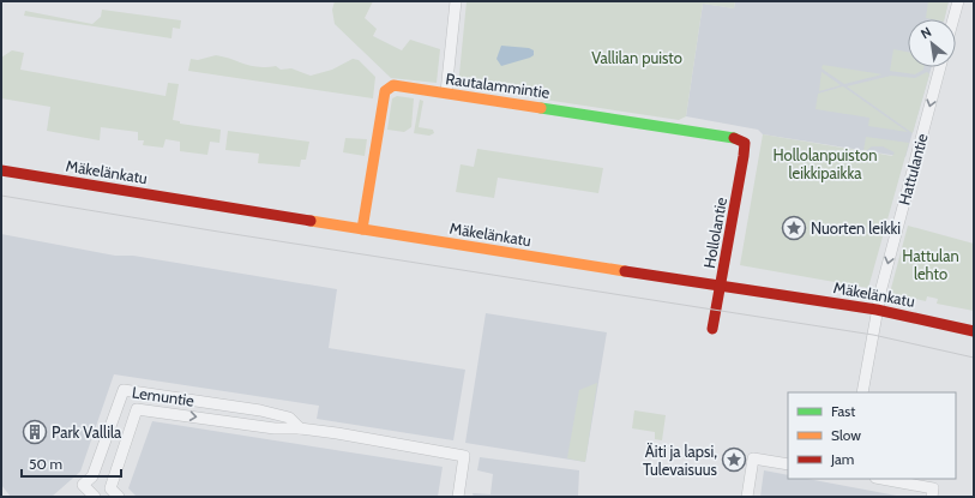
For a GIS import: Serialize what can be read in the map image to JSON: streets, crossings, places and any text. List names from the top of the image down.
{
  "streets": {
    "main road": ["Rautalammintie", "Mäkelänkatu", "Hollolantie"],
    "street": ["Hattulantie", "Lemuntie"]
  },
  "crossings": [
    ["Rautalammintie", "Mäkelänkatu"],
    ["Rautalammintie", "Hollolantie"],
    ["Hattulantie", "Mäkelänkatu"],
    ["Mäkelänkatu", "Hollolantie"]
  ],
  "one_way": ["Hattulantie"],
  "parks": ["Vallilan puisto", "Hollolanpuiston leikkipaikka", "Hattulan lehto"],
  "places": {
    "place": ["Nuorten leikki", "Äiti ja lapsi, Tulevaisuus"],
    "building": ["Park Vallila"]
  },
  "legend": ["Fast", "Slow", "Jam"],
  "scale_bar": "50 m",
  "north": "top left"
}
